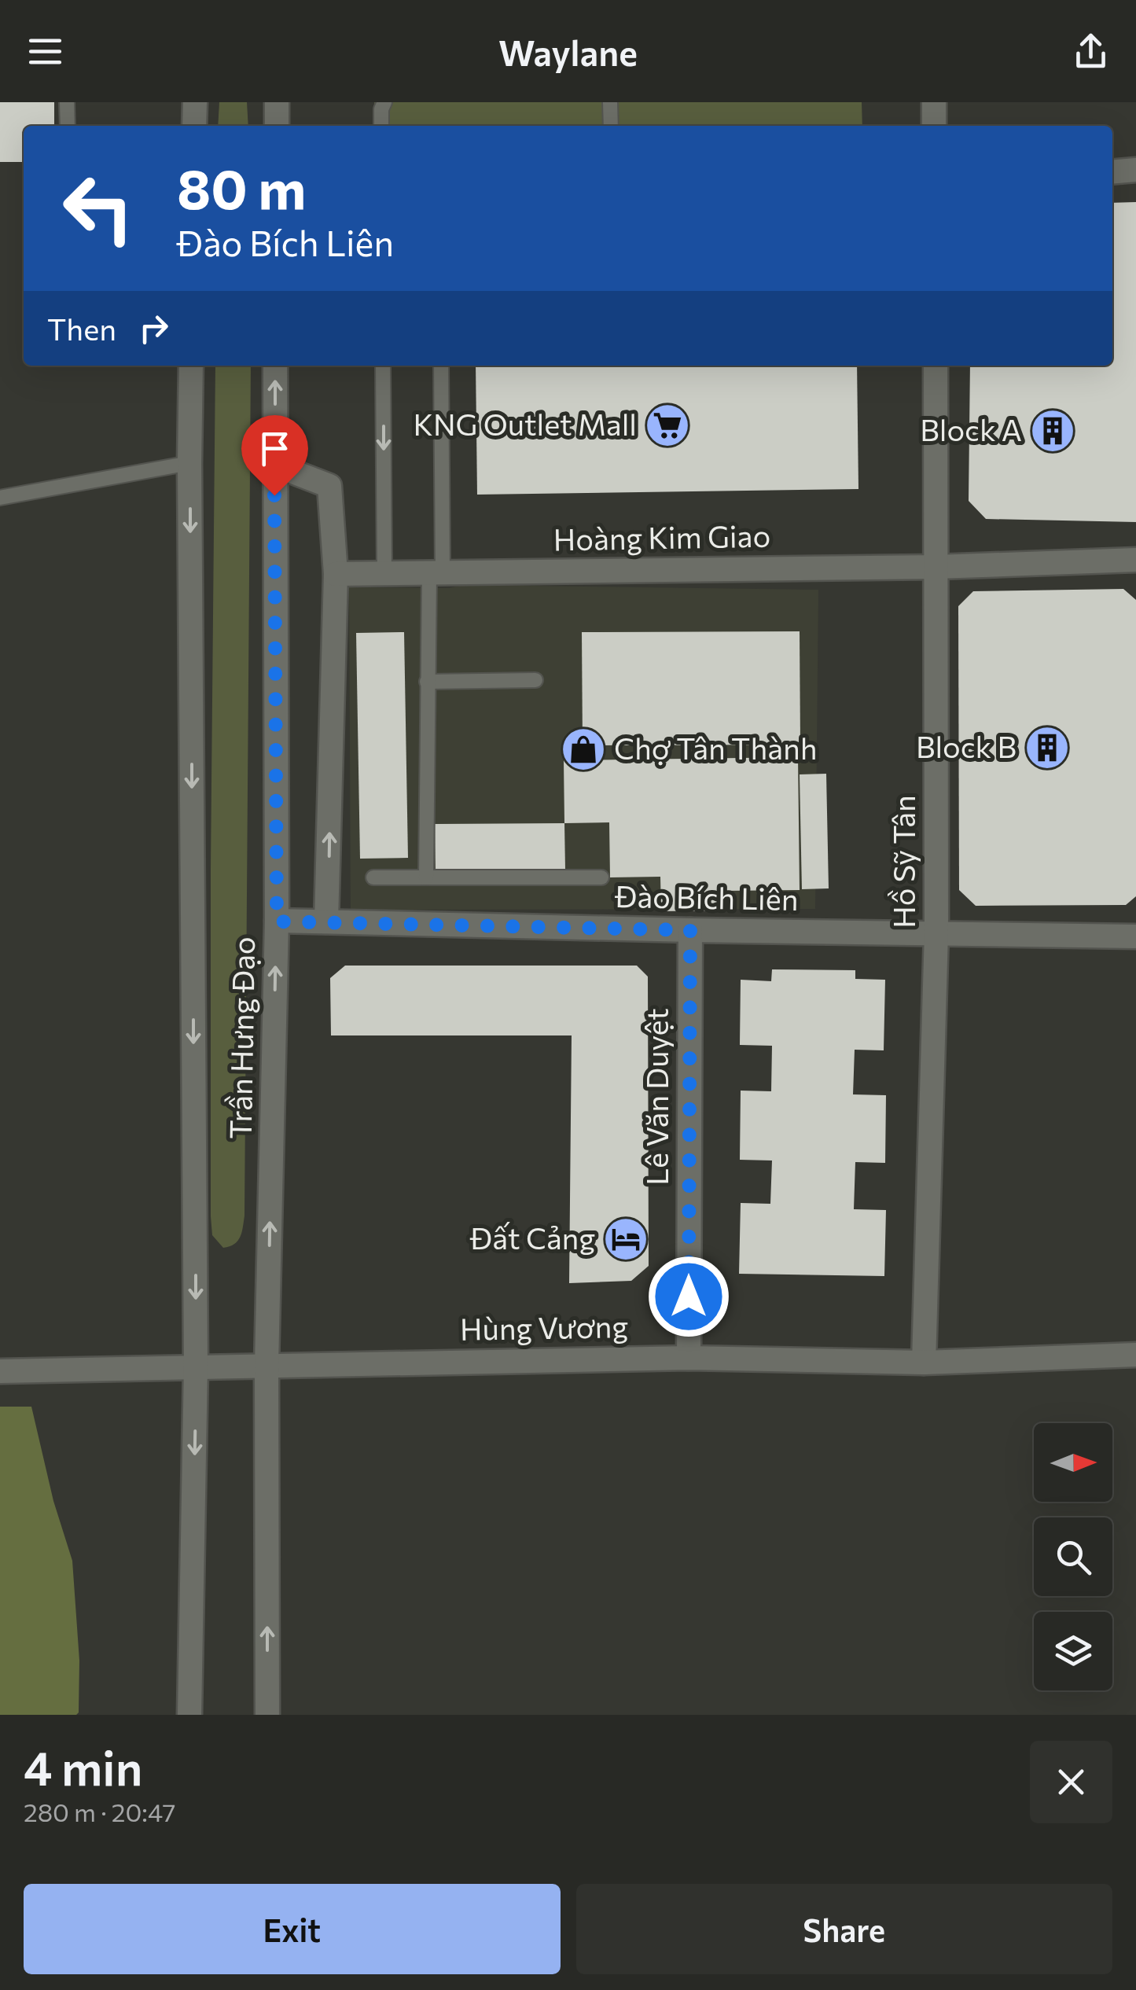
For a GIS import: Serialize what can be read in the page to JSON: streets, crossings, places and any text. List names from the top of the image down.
{
  "streets": {
    "street": [
      "Hoàng Kim Giao",
      "Hồ Sỹ Tân",
      "Đào Bích Liên",
      "Trần Hưng Đạo",
      "Lê Văn Duyệt",
      "Hùng Vương"
    ]
  },
  "crossings": [
    ["Hoàng Kim Giao", "Hồ Sỹ Tân"],
    ["Hồ Sỹ Tân", "Đào Bích Liên"],
    ["Hồ Sỹ Tân", "Hùng Vương"],
    ["Đào Bích Liên", "Trần Hưng Đạo"],
    ["Đào Bích Liên", "Lê Văn Duyệt"],
    ["Trần Hưng Đạo", "Hùng Vương"],
    ["Lê Văn Duyệt", "Hùng Vương"]
  ],
  "places": {
    "supermarket": ["KNG Outlet Mall"],
    "building": ["Block A", "Block B"],
    "shop": ["Chợ Tân Thành"],
    "hotel": ["Đất Cảng"]
  },
  "north": "right",
  "page": {
    "header": "Waylane",
    "turn": ["80 m", "Đào Bích Liên"],
    "then": "Then",
    "heading": ["4 min", "280 m · 20:47"],
    "buttons": ["Exit", "Share"]
  }
}
